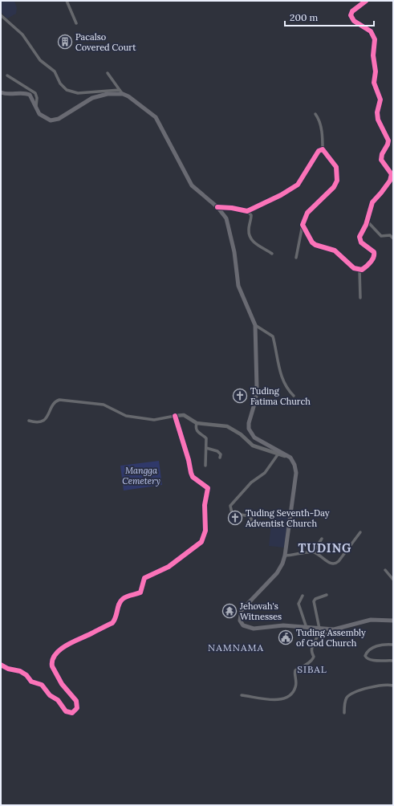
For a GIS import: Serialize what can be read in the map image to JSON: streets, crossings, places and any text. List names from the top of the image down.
{
  "districts": ["TUDING", "NAMNAMA", "SIBAL"],
  "parks": ["Mangga Cemetery"],
  "places": {
    "building": ["Pacalso Covered Court"],
    "church": ["Tuding Fatima Church", "Tuding Seventh-Day Adventist Church"],
    "temple": ["Jehovah's Witnesses"],
    "public building": ["Tuding Assembly of God Church"]
  },
  "scale_bar": "200 m"
}
